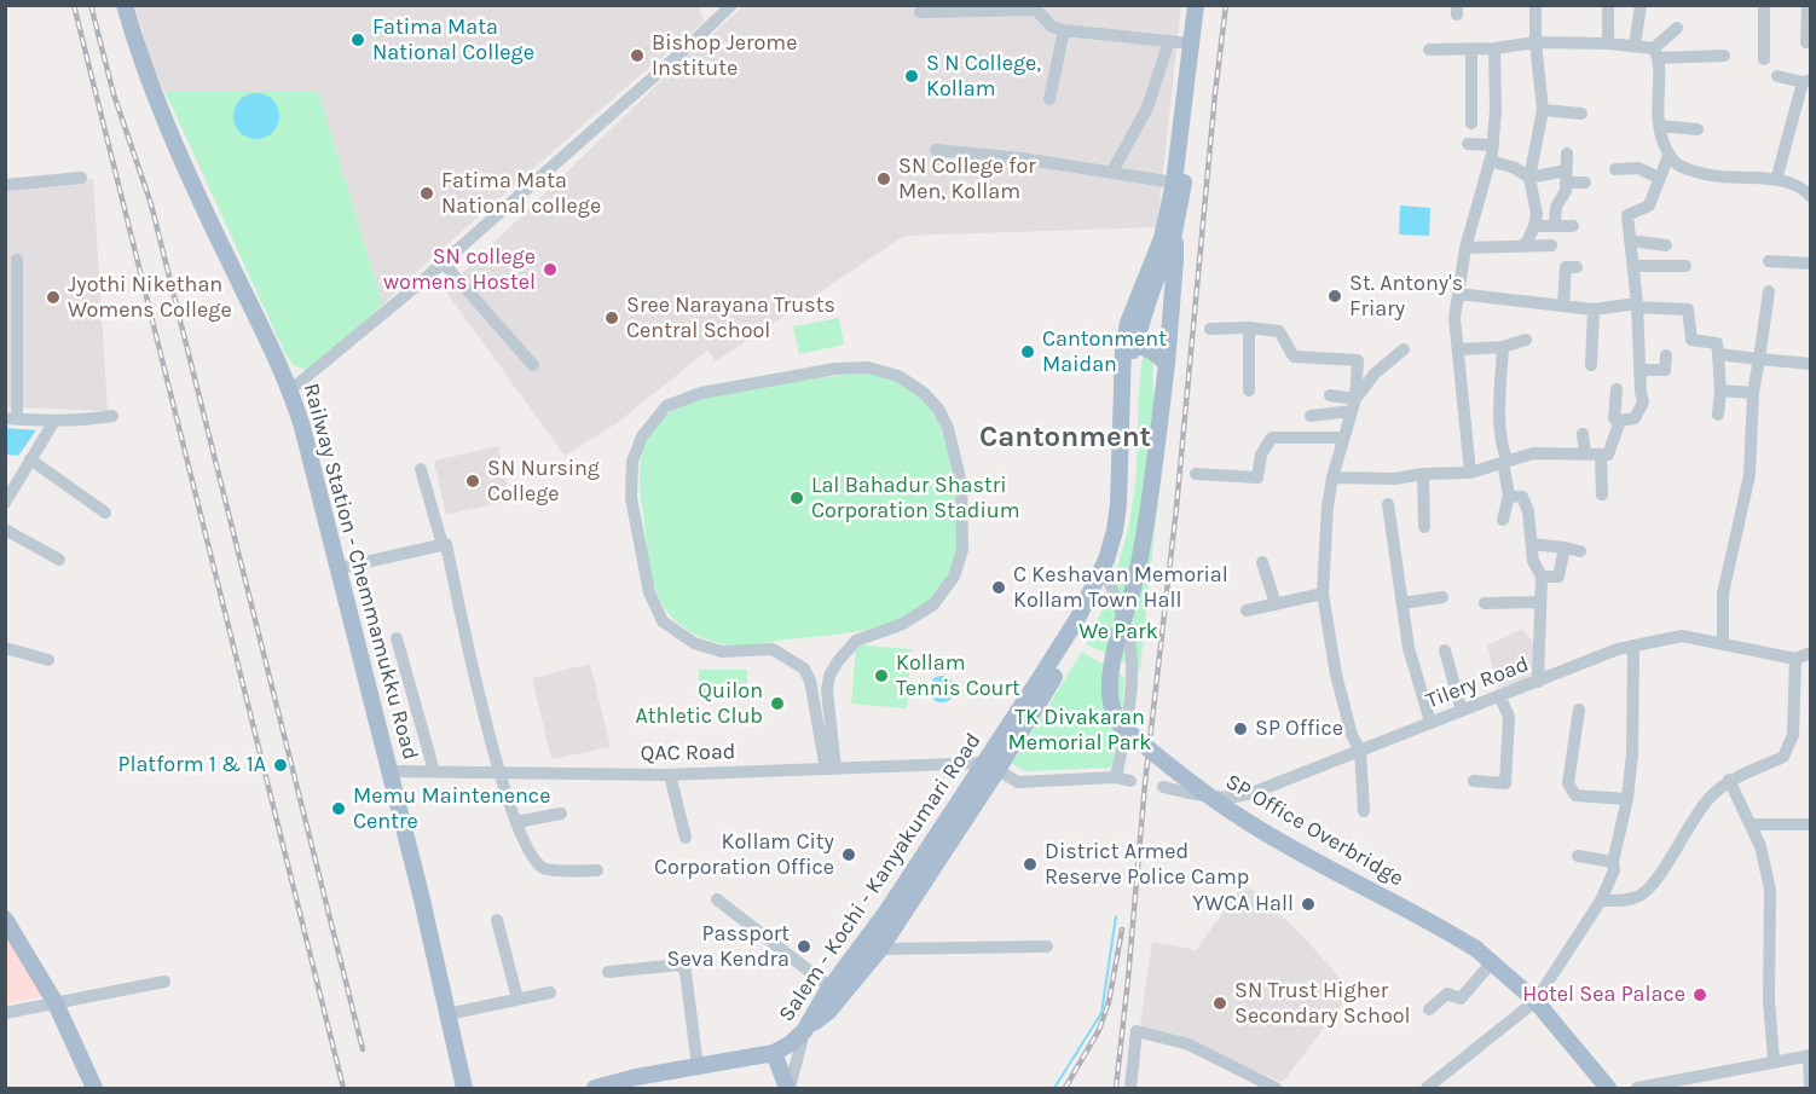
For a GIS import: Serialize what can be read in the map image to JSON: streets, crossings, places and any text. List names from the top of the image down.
{
  "streets": {
    "main road": ["Railway Station - Chemmamukku Road", "SP Office Overbridge", "Salem - Kochi - Kanyakumari Road"],
    "street": ["Tilery Road", "QAC Road"]
  },
  "crossings": [
    ["Railway Station - Chemmamukku Road", "QAC Road"],
    ["QAC Road", "Salem - Kochi - Kanyakumari Road"]
  ],
  "districts": ["Cantonment"],
  "parks": ["We Park", "TK Divakaran Memorial Park"],
  "places": [
    "Fatima Mata National College",
    "Bishop Jerome Institute",
    "S N College, Kollam",
    "SN College for Men, Kollam",
    "Fatima Mata National college",
    "SN college womens Hostel",
    "St. Antony's Friary",
    "Jyothi Nikethan Womens College",
    "Sree Narayana Trusts Central School",
    "Cantonment Maidan",
    "SN Nursing College",
    "Lal Bahadur Shastri Corporation Stadium",
    "C Keshavan Memorial Kollam Town Hall",
    "Kollam Tennis Court",
    "Quilon Athletic Club",
    "SP Office",
    "Platform 1 & 1A",
    "Memu Maintenence Centre",
    "Kollam City Corporation Office",
    "District Armed Reserve Police Camp",
    "YWCA Hall",
    "Passport Seva Kendra",
    "Hotel Sea Palace",
    "SN Trust Higher Secondary School"
  ]
}
